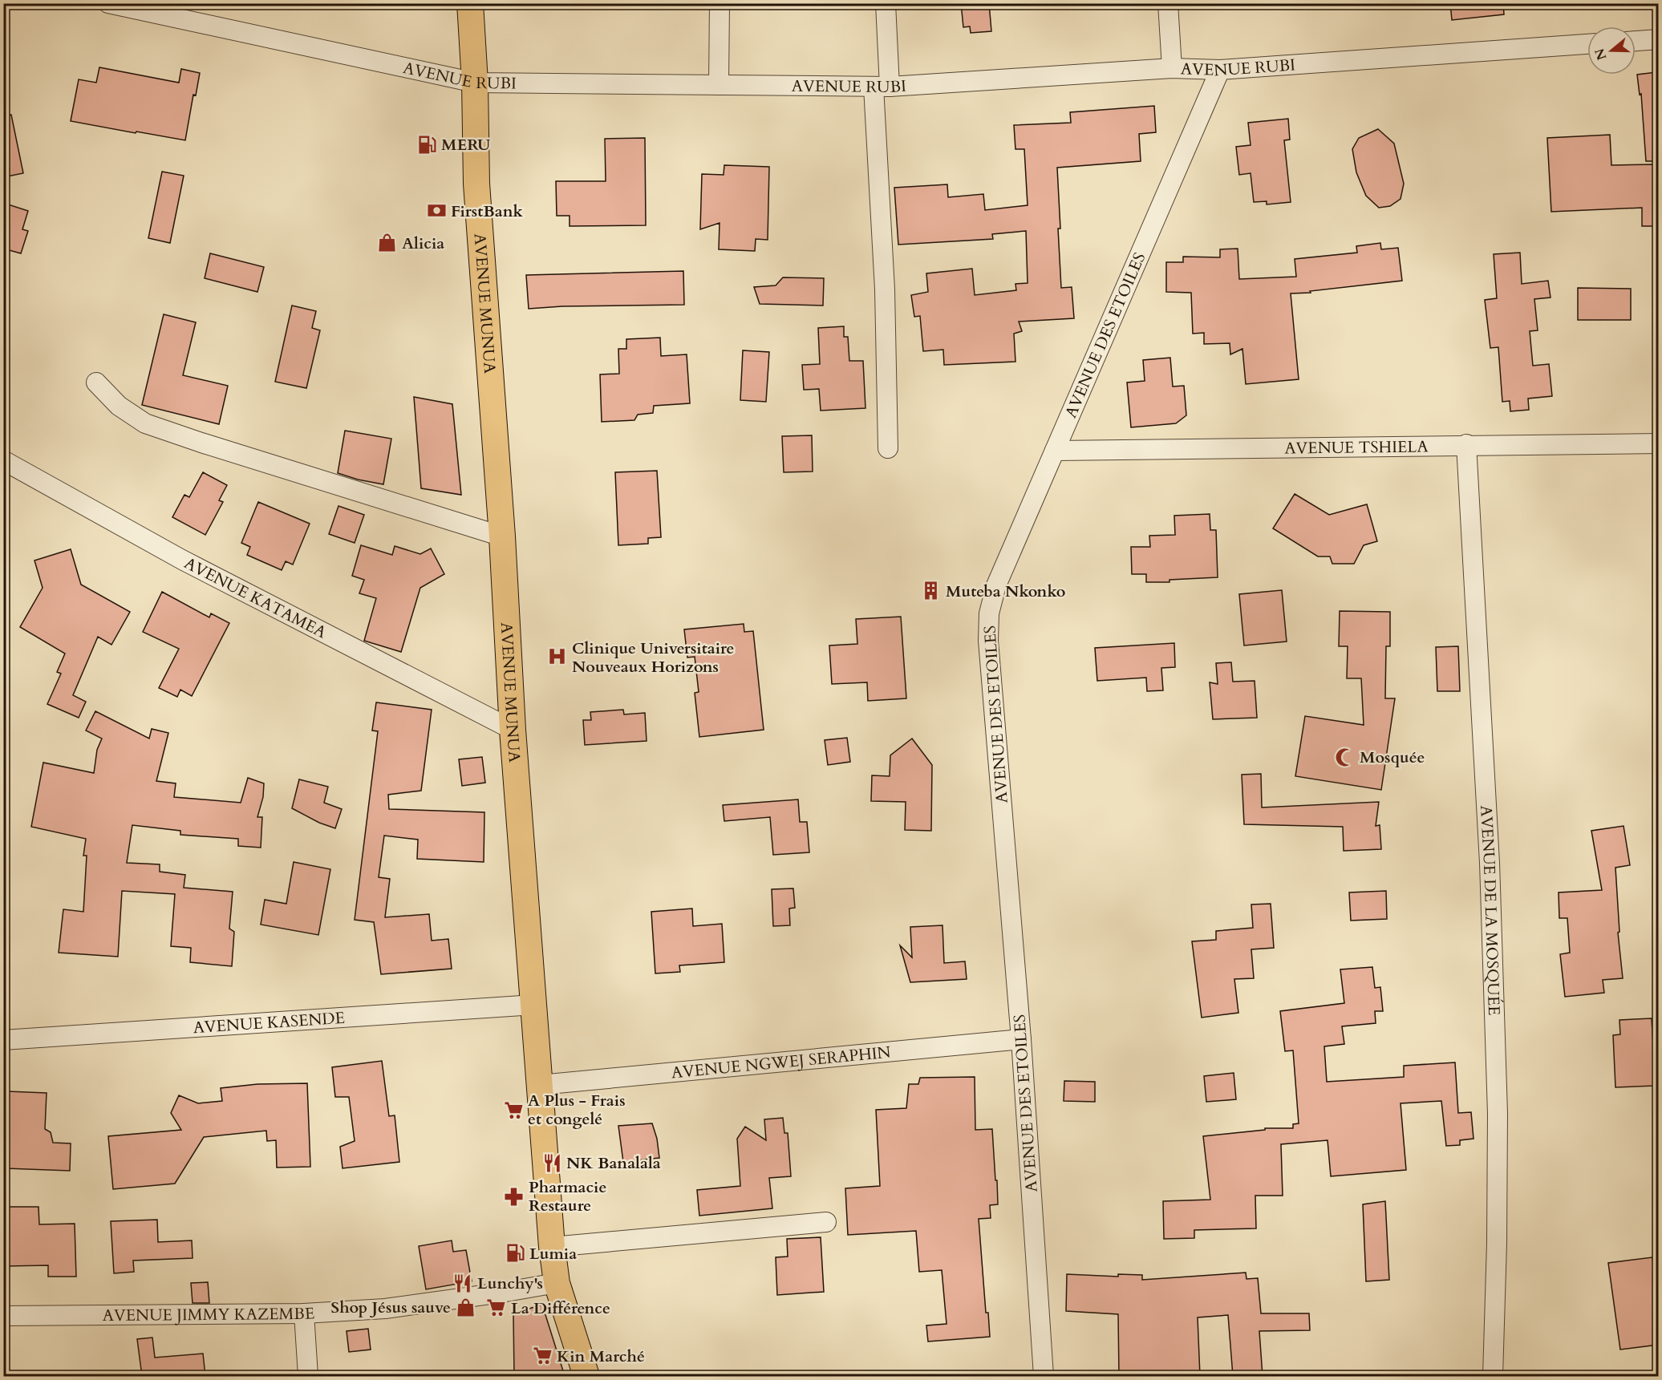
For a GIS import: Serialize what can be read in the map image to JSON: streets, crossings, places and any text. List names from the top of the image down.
{
  "streets": {
    "main road": ["AVENUE MUNUA"],
    "street": [
      "AVENUE RUBI",
      "AVENUE DES ETOILES",
      "AVENUE TSHIELA",
      "AVENUE KATAMEA",
      "AVENUE DE LA MOSQUÉE",
      "AVENUE KASENDE",
      "AVENUE NGWEJ SERAPHIN",
      "AVENUE JIMMY KAZEMBE"
    ]
  },
  "crossings": [
    ["AVENUE RUBI", "AVENUE MUNUA"],
    ["AVENUE RUBI", "AVENUE DES ETOILES"],
    ["AVENUE MUNUA", "AVENUE KATAMEA"],
    ["AVENUE MUNUA", "AVENUE KASENDE"],
    ["AVENUE MUNUA", "AVENUE NGWEJ SERAPHIN"],
    ["AVENUE MUNUA", "AVENUE JIMMY KAZEMBE"],
    ["AVENUE DES ETOILES", "AVENUE TSHIELA"],
    ["AVENUE DES ETOILES", "AVENUE NGWEJ SERAPHIN"],
    ["AVENUE TSHIELA", "AVENUE DE LA MOSQUÉE"]
  ],
  "places": {
    "fuel station": ["MERU", "Lumia"],
    "bank": ["FirstBank"],
    "shop": ["Alicia", "Shop Jésus sauve"],
    "building": ["Muteba Nkonko"],
    "hospital": ["Clinique Universitaire Nouveaux Horizons"],
    "mosque": ["Mosquée"],
    "supermarket": ["A Plus - Frais et congelé", "La Différence", "Kin Marché"],
    "restaurant": ["NK Banalala", "Lunchy's"],
    "pharmacy": ["Pharmacie Restaure"]
  },
  "north": "left"
}
